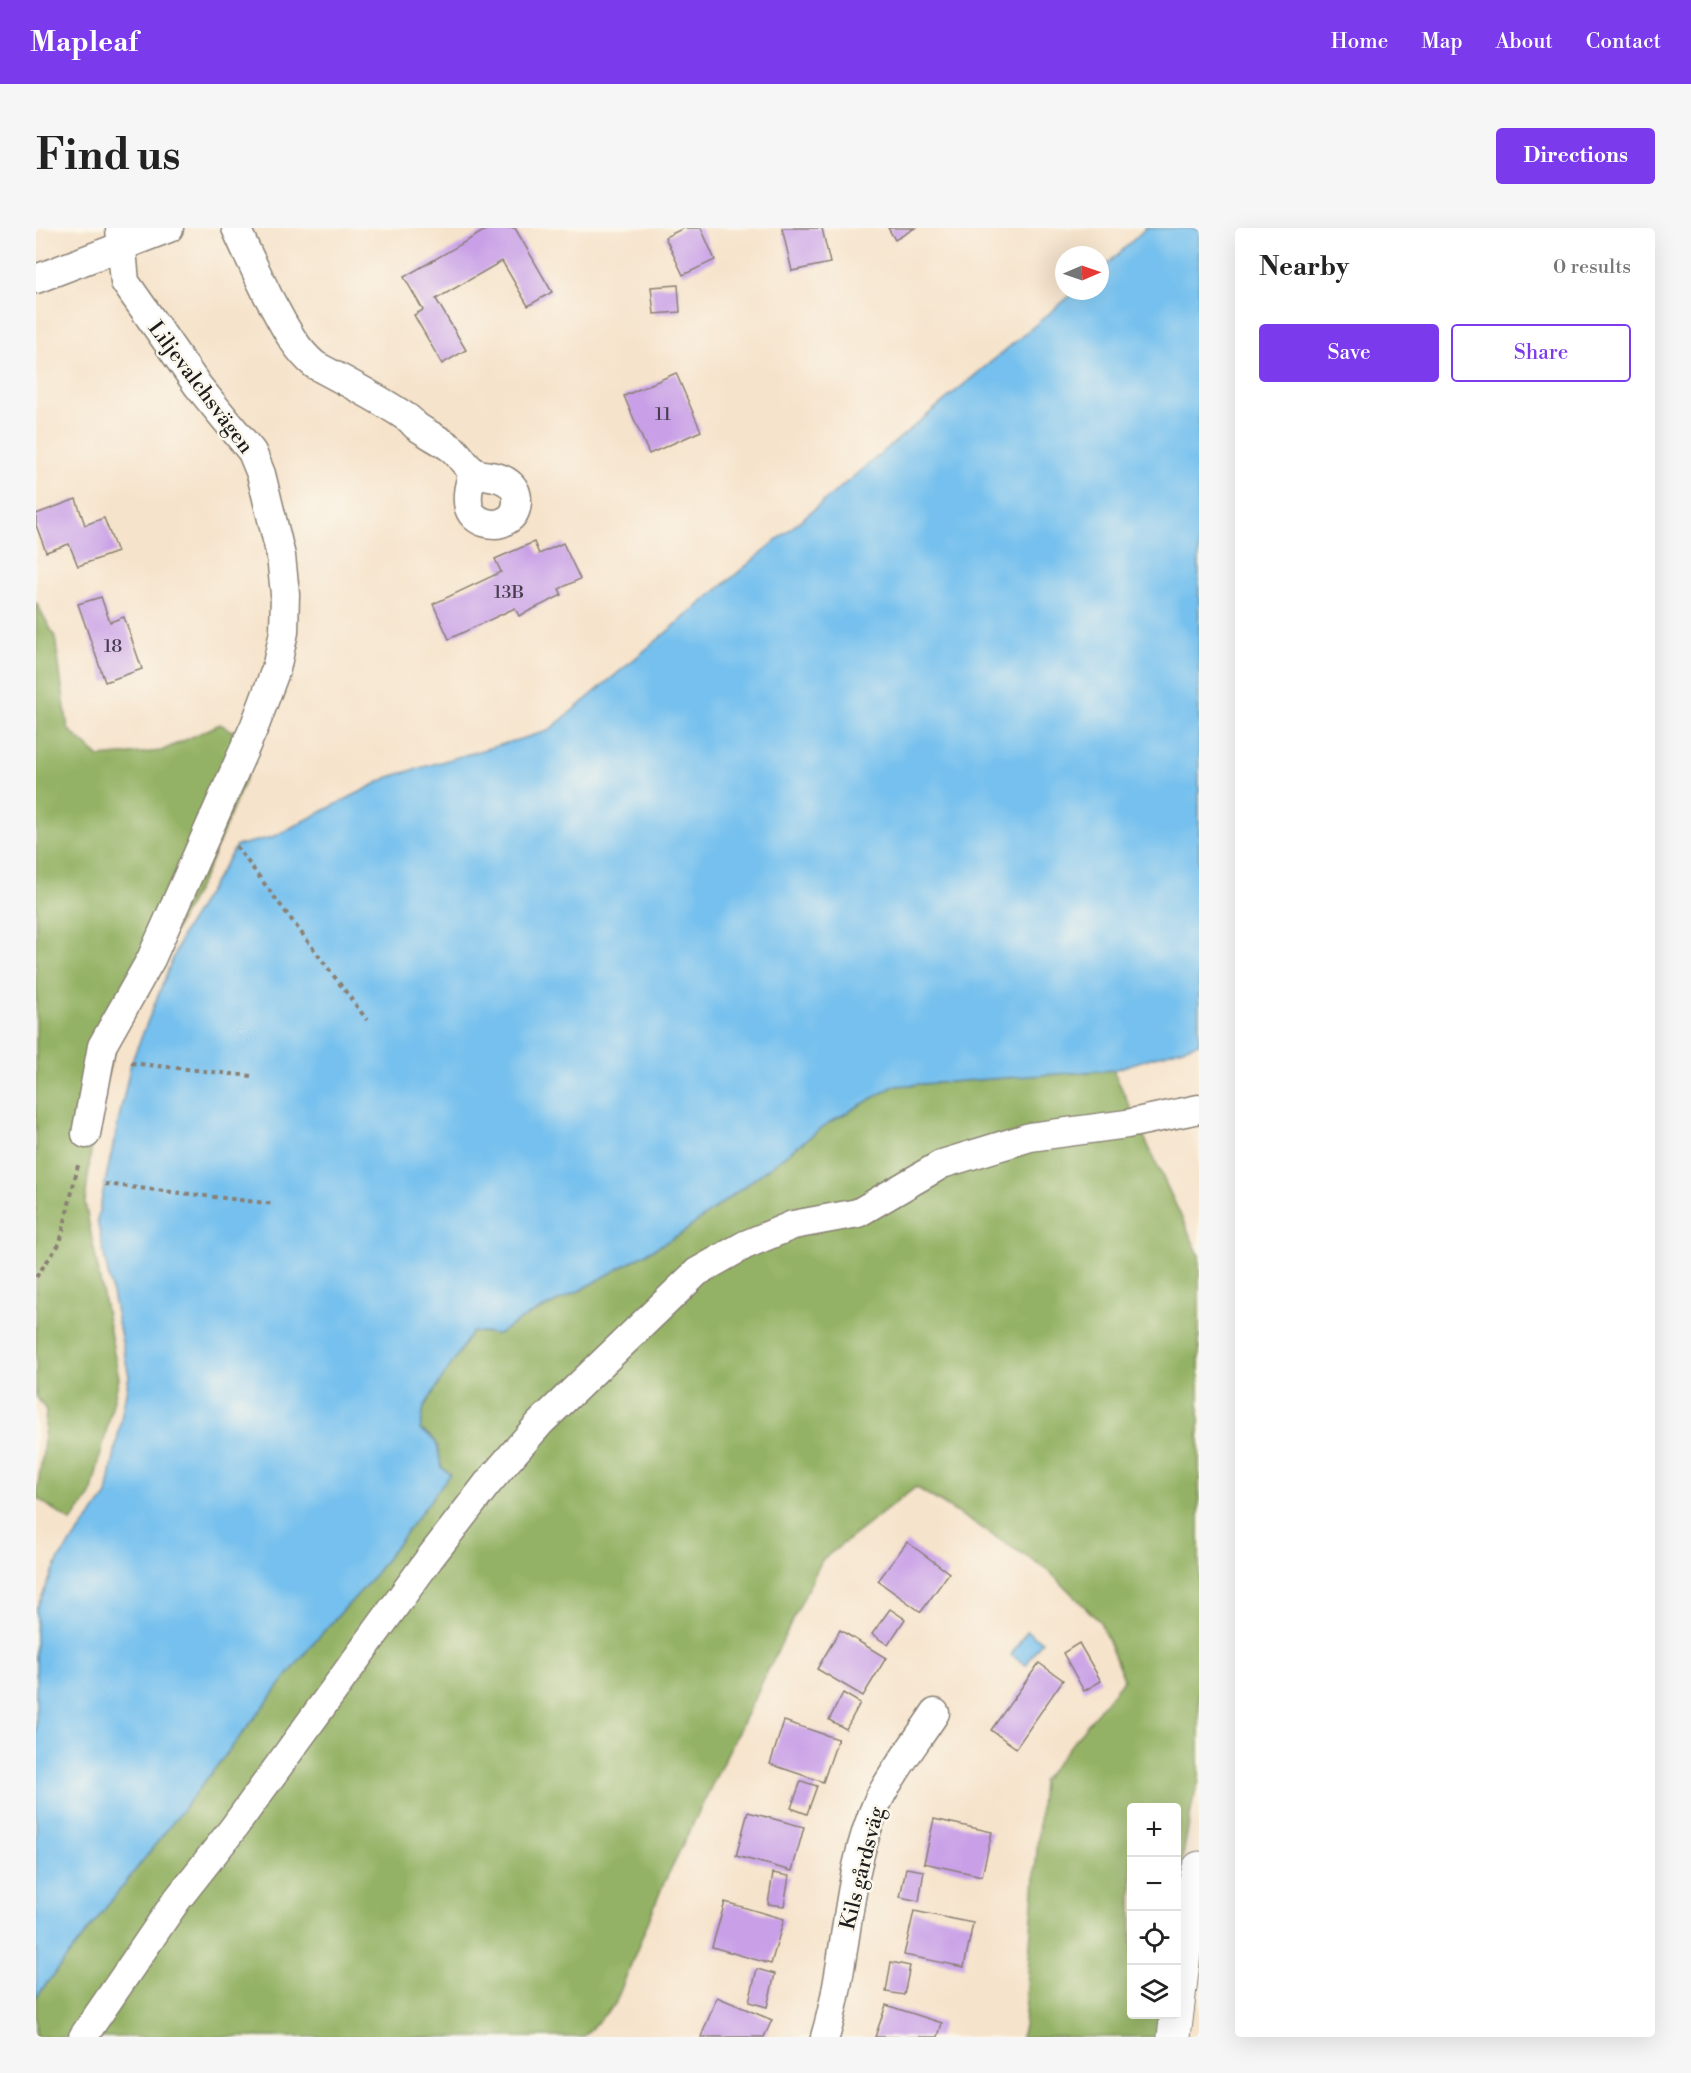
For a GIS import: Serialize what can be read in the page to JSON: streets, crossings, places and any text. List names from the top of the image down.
{
  "streets": {
    "street": ["Liljevalchsvägen", "Kils gårdsväg"]
  },
  "house_numbers": ["11", "13B", "18"],
  "north": "right",
  "page": {
    "header": "Mapleaf",
    "nav": [
      "Home",
      "Map",
      "About",
      "Contact"
    ],
    "buttons": [
      "Directions",
      ["Save", "Share"]
    ],
    "title": "Find us",
    "heading": ["Nearby", "0 results"],
    "map_buttons": ["+", "−"]
  }
}
